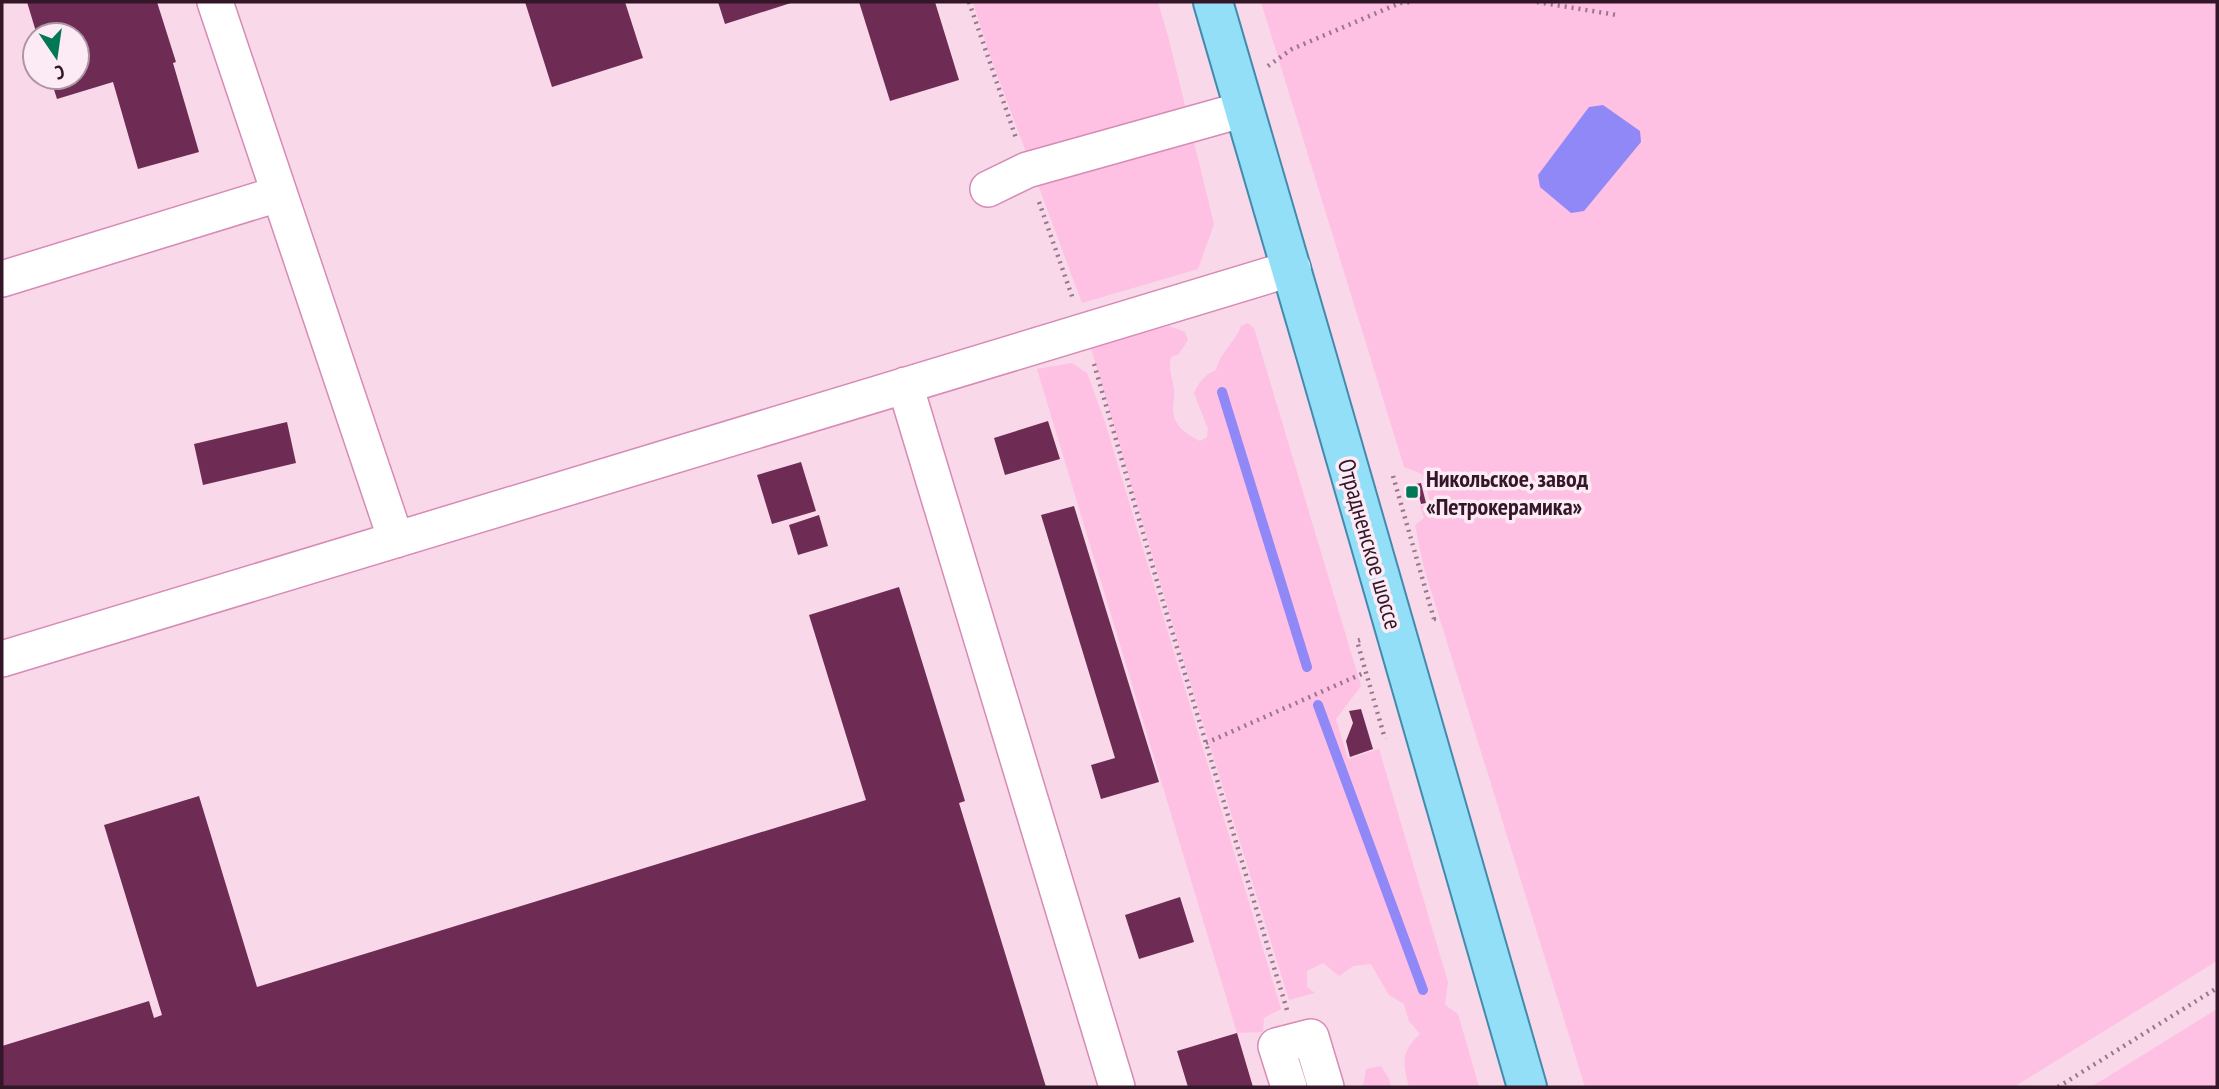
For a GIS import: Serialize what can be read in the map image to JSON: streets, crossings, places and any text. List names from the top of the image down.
{
  "streets": {
    "main road": ["Отрадненское шоссе"]
  },
  "places": {
    "transit": ["Никольское, завод «Петрокерамика»"]
  },
  "north": "bottom"
}
